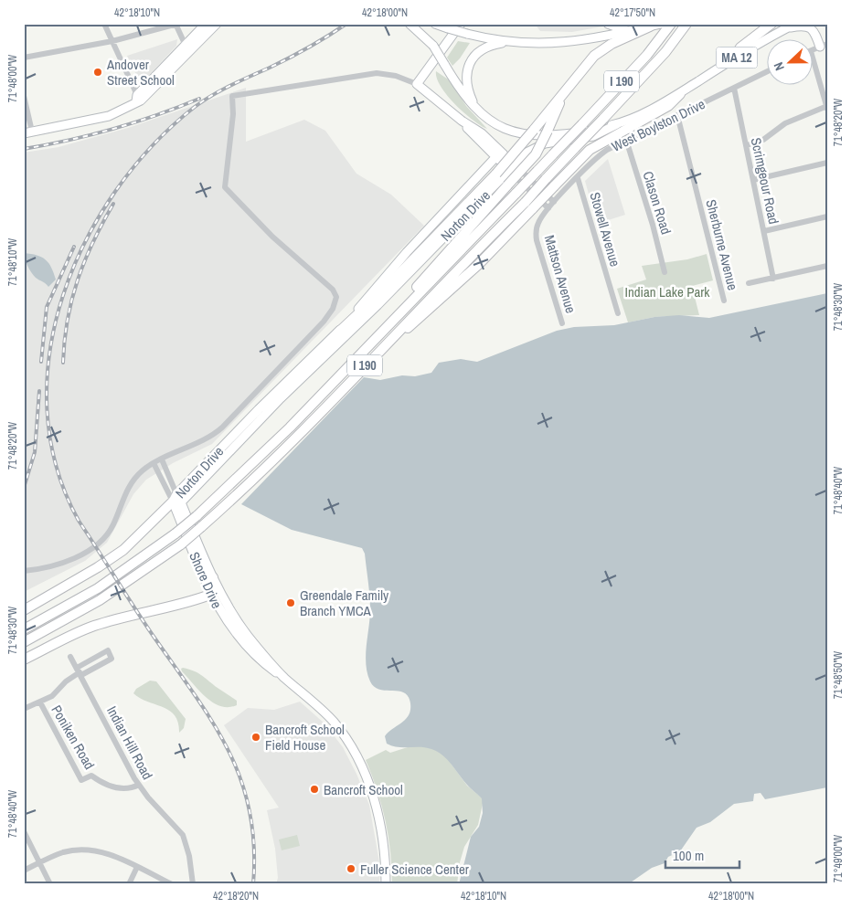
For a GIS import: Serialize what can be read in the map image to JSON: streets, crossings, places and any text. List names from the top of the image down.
{
  "streets": {
    "highway": ["I 190"],
    "main road": ["MA 12", "Norton Drive", "Shore Drive"],
    "street": [
      "West Boylston Drive",
      "Scrimgeour Road",
      "Clason Road",
      "Stowell Avenue",
      "Sherburne Avenue",
      "Mattson Avenue",
      "Poniken Road",
      "Indian Hill Road"
    ]
  },
  "crossings": [
    ["MA 12", "Norton Drive"],
    ["West Boylston Drive", "Scrimgeour Road"],
    ["West Boylston Drive", "Clason Road"],
    ["West Boylston Drive", "Stowell Avenue"],
    ["West Boylston Drive", "Sherburne Avenue"],
    ["West Boylston Drive", "Mattson Avenue"],
    ["Norton Drive", "Shore Drive"],
    ["Poniken Road", "Indian Hill Road"]
  ],
  "parks": ["Indian Lake Park"],
  "places": [
    "Andover Street School",
    "Greendale Family Branch YMCA",
    "Bancroft School Field House",
    "Bancroft School",
    "Fuller Science Center"
  ],
  "scale_bar": "100 m",
  "north": "left",
  "coordinates": [
    "42°18'10\"N",
    "42°18'00\"N",
    "42°17'50\"N",
    "71°48'00\"W",
    "71°48'20\"W",
    "71°48'10\"W",
    "71°48'30\"W",
    "71°48'40\"W",
    "71°48'50\"W",
    "71°49'00\"W",
    "42°18'20\"N"
  ]
}
